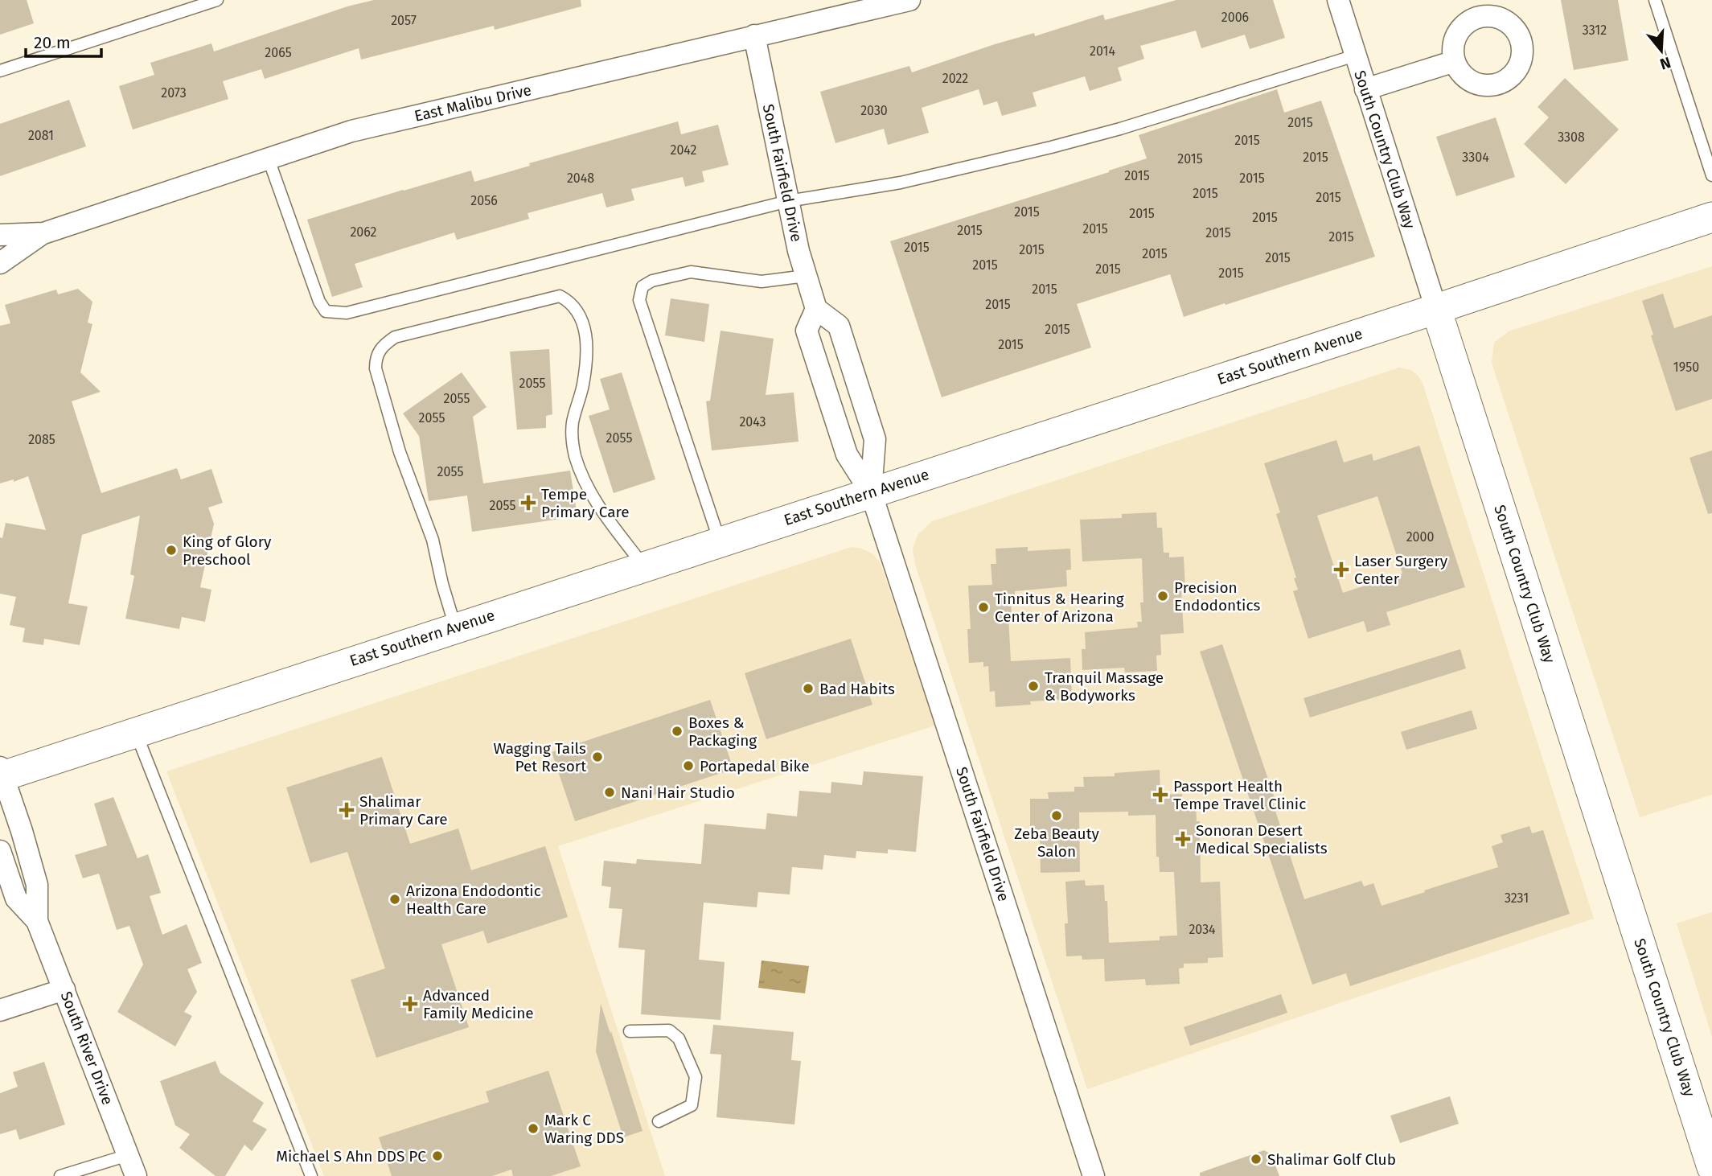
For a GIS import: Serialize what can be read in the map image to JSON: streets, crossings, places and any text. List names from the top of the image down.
{
  "streets": {
    "main road": ["South Country Club Way", "East Southern Avenue"],
    "street": ["East Malibu Drive", "South Fairfield Drive", "South River Drive"]
  },
  "crossings": [
    ["East Malibu Drive", "South Fairfield Drive"],
    ["South Country Club Way", "East Southern Avenue"],
    ["South Fairfield Drive", "East Southern Avenue"],
    ["East Southern Avenue", "South River Drive"]
  ],
  "places": {
    "health": [
      "Tempe Primary Care",
      "Laser Surgery Center",
      "Passport Health Tempe Travel Clinic",
      "Shalimar Primary Care",
      "Sonoran Desert Medical Specialists",
      "Advanced Family Medicine"
    ],
    "other": [
      "King of Glory Preschool",
      "Precision Endodontics",
      "Tinnitus & Hearing Center of Arizona",
      "Tranquil Massage & Bodyworks",
      "Bad Habits",
      "Boxes & Packaging",
      "Wagging Tails Pet Resort",
      "Portapedal Bike",
      "Nani Hair Studio",
      "Zeba Beauty Salon",
      "Arizona Endodontic Health Care",
      "Mark C Waring DDS",
      "Michael S Ahn DDS PC",
      "Shalimar Golf Club"
    ]
  },
  "house_numbers": [
    "2006",
    "2057",
    "3312",
    "2014",
    "2065",
    "2022",
    "2073",
    "2030",
    "2015",
    "2081",
    "3308",
    "2015",
    "2042",
    "2015",
    "3304",
    "2015",
    "2015",
    "2048",
    "2015",
    "2015",
    "2015",
    "2056",
    "2015",
    "2015",
    "2015",
    "2015",
    "2015",
    "2062",
    "2015",
    "2015",
    "2015",
    "2015",
    "2015",
    "2015",
    "2015",
    "2015",
    "2015",
    "2015",
    "2015",
    "2015",
    "2015",
    "1950",
    "2055",
    "2055",
    "2055",
    "2043",
    "2055",
    "2085",
    "2055",
    "2055",
    "2000",
    "3231",
    "2034"
  ],
  "scale_bar": "20 m",
  "north": "bottom"
}
